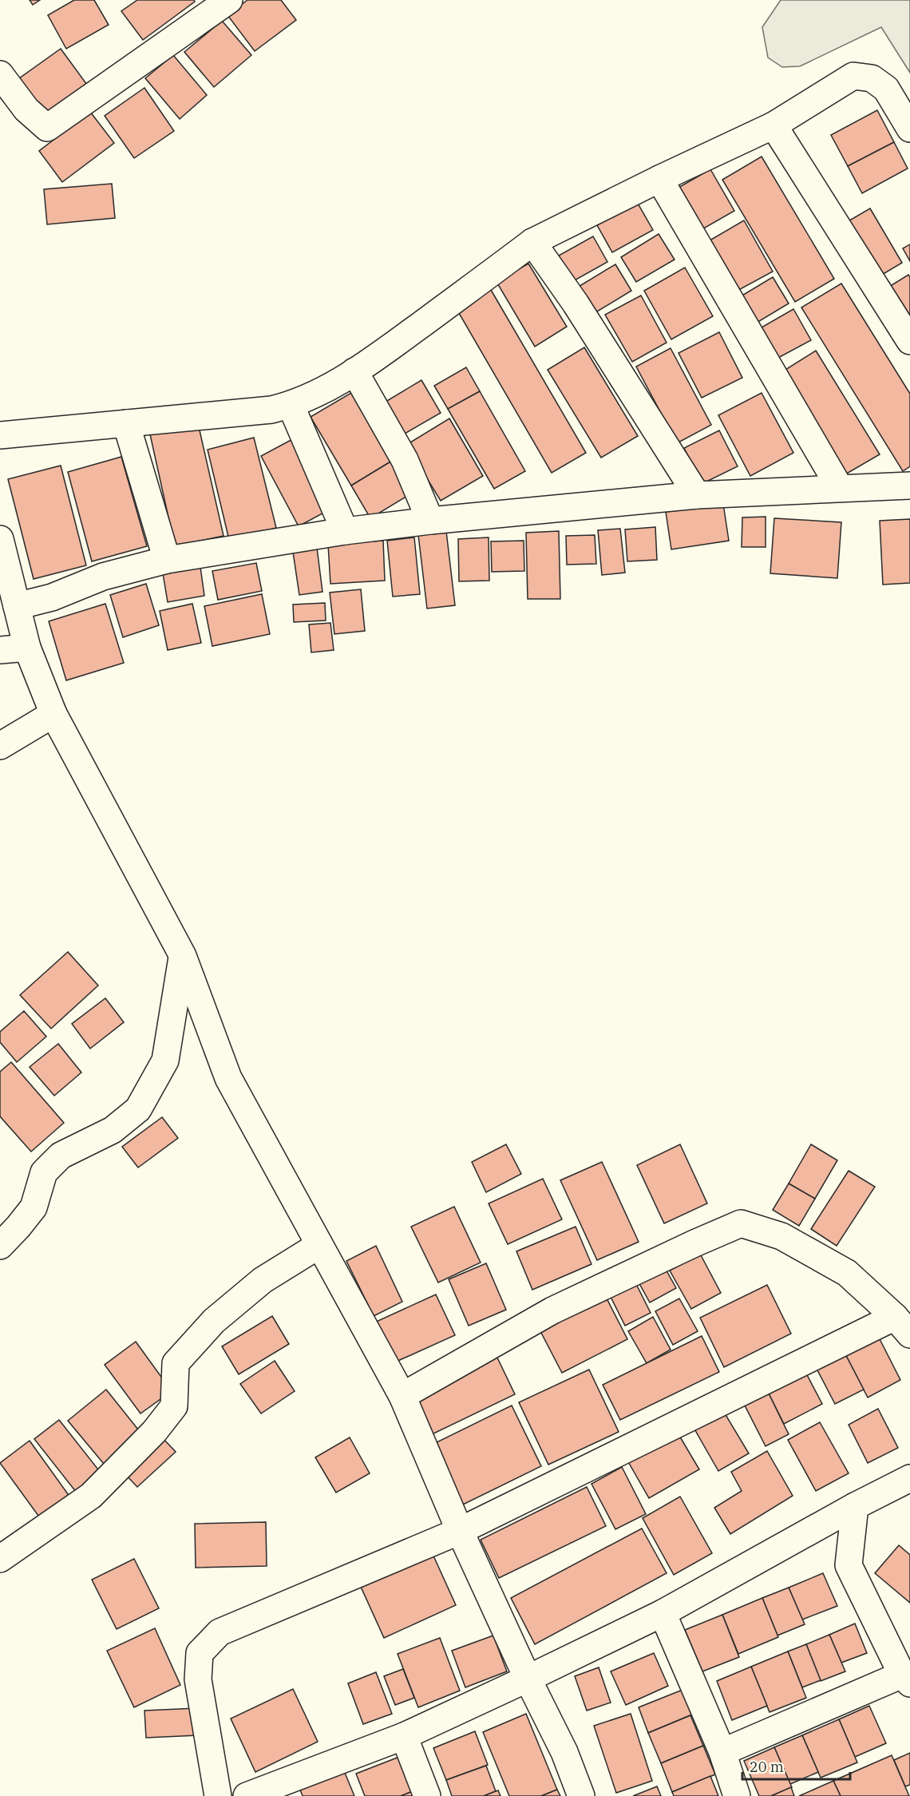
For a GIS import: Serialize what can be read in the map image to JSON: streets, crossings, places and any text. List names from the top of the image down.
{
  "scale_bar": "20 m"
}
